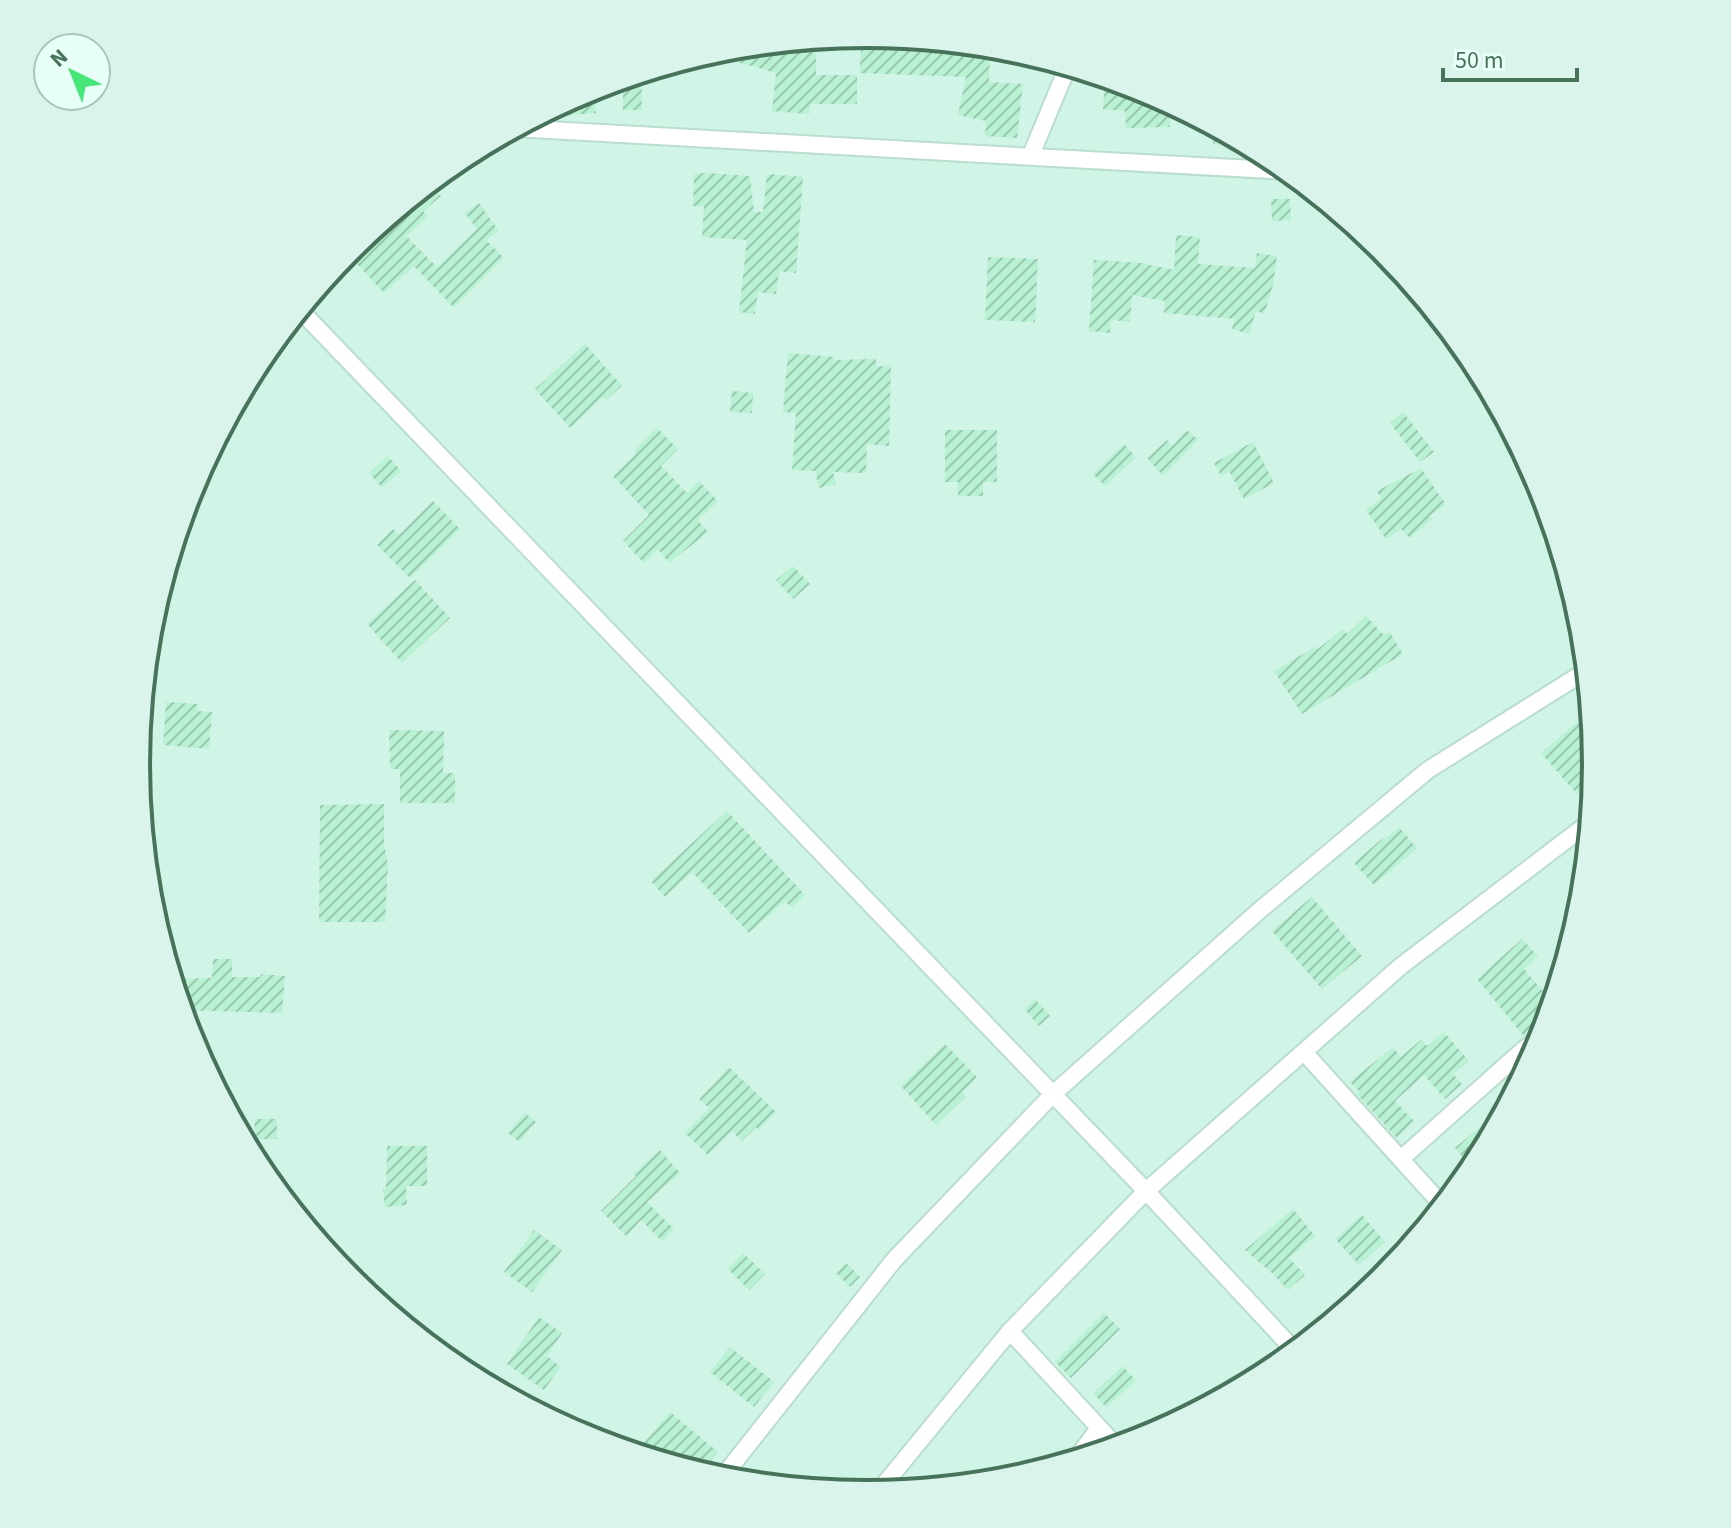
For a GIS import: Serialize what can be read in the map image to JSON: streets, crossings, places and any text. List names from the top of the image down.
{
  "scale_bar": "50 m",
  "north": "top left"
}
